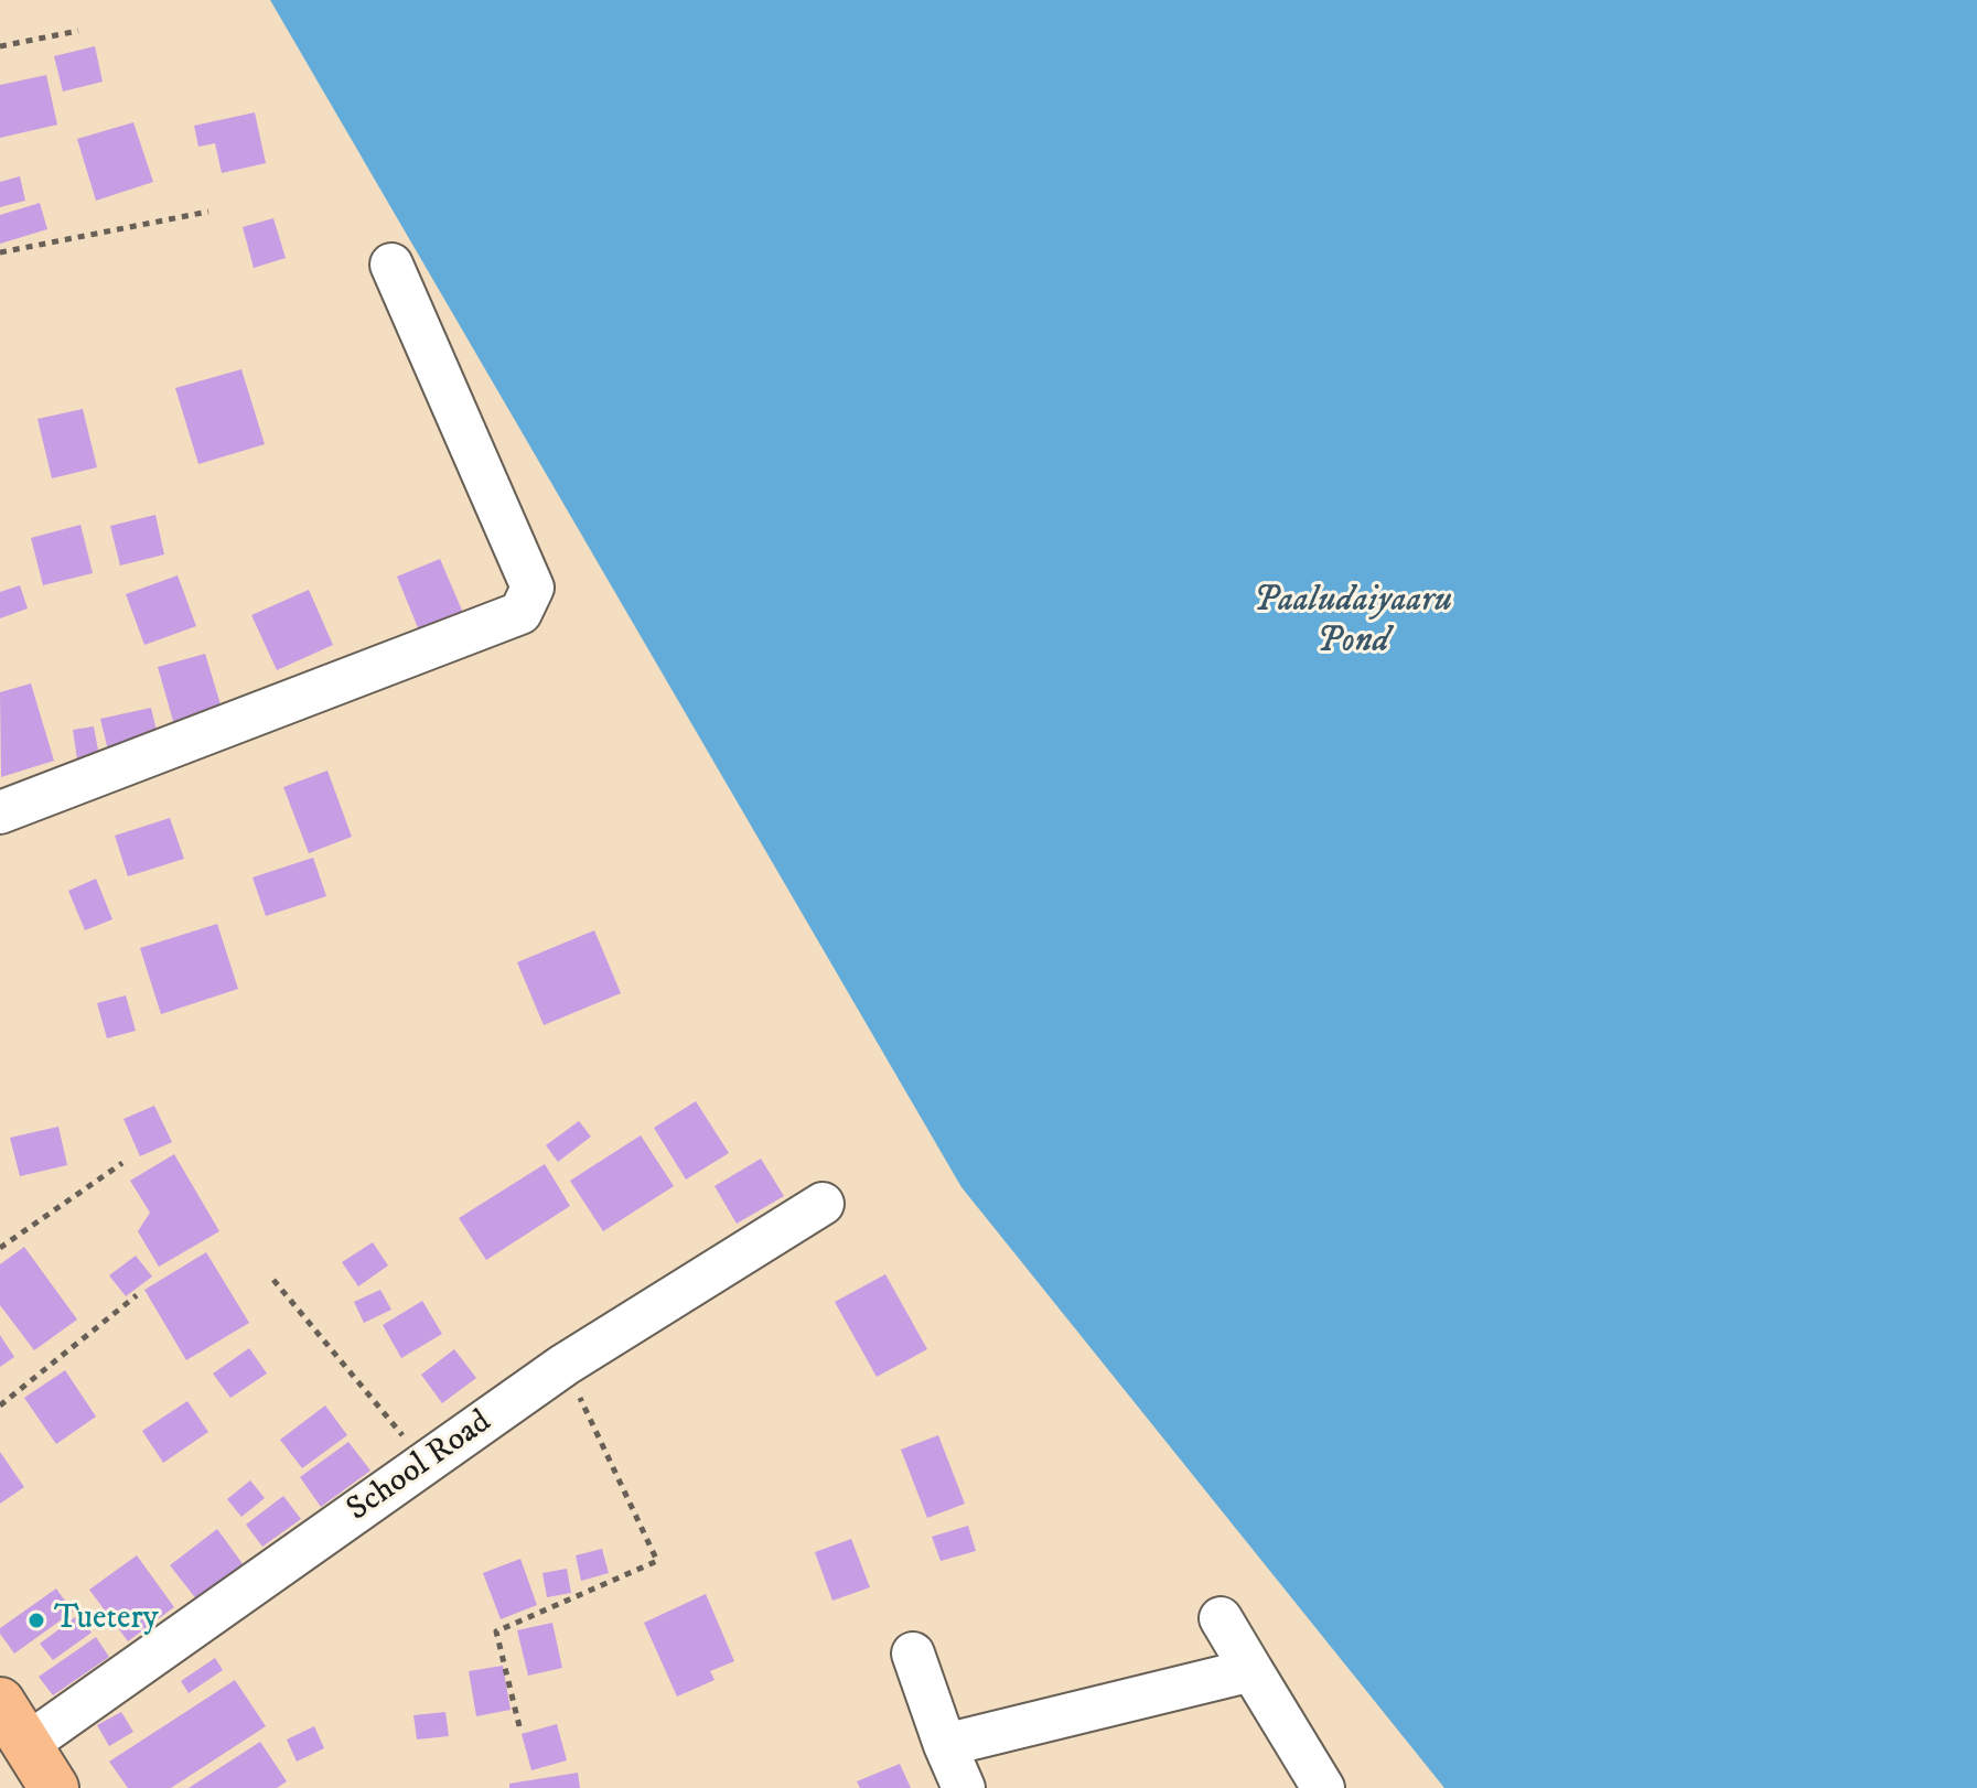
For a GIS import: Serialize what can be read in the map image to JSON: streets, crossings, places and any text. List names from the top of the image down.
{
  "streets": {
    "street": ["School Road"]
  },
  "water": ["Paaludaiyaaru Pond"],
  "places": ["Tuetery"]
}
